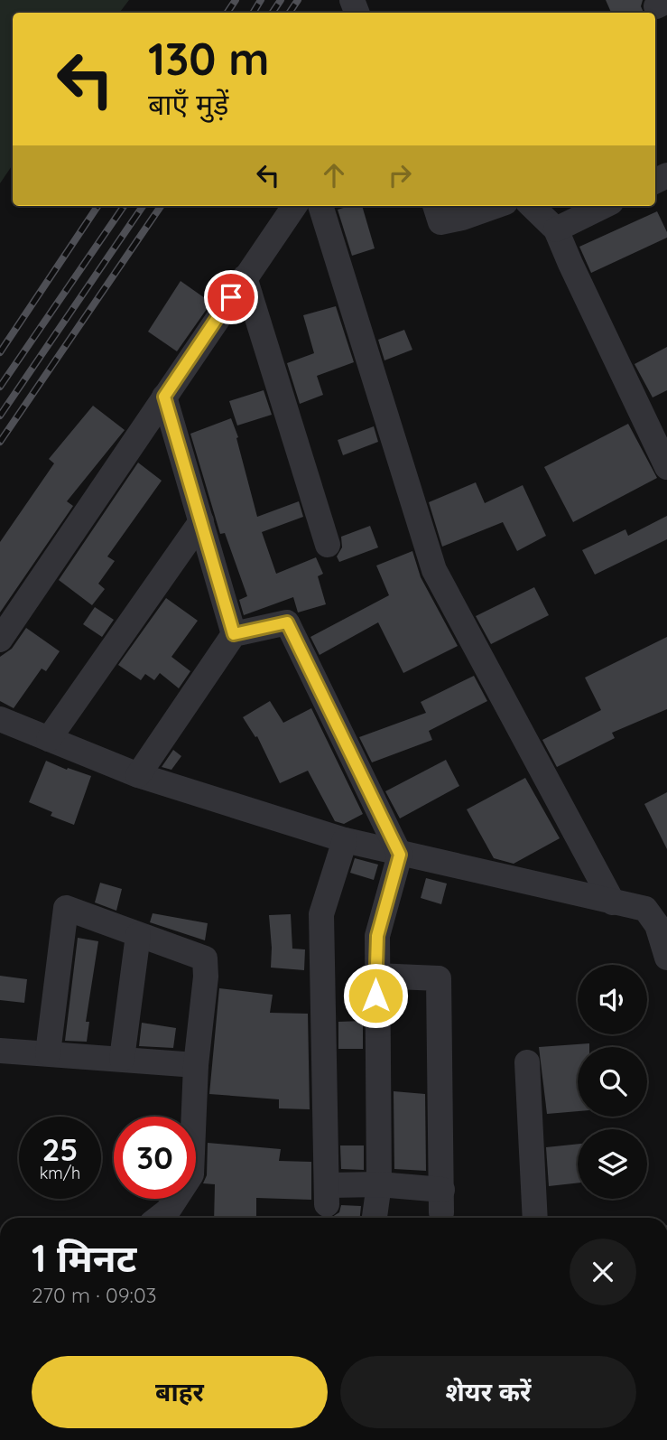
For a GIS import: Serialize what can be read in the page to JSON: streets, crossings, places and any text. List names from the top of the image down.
{
  "page": {
    "turn": ["130 m", "बाएँ मुड़ें"],
    "speed": "25 km/h",
    "limit": "30",
    "heading": ["1 मिनट", "270 m · 09:03"],
    "buttons": ["बाहर", "शेयर करें"]
  }
}
